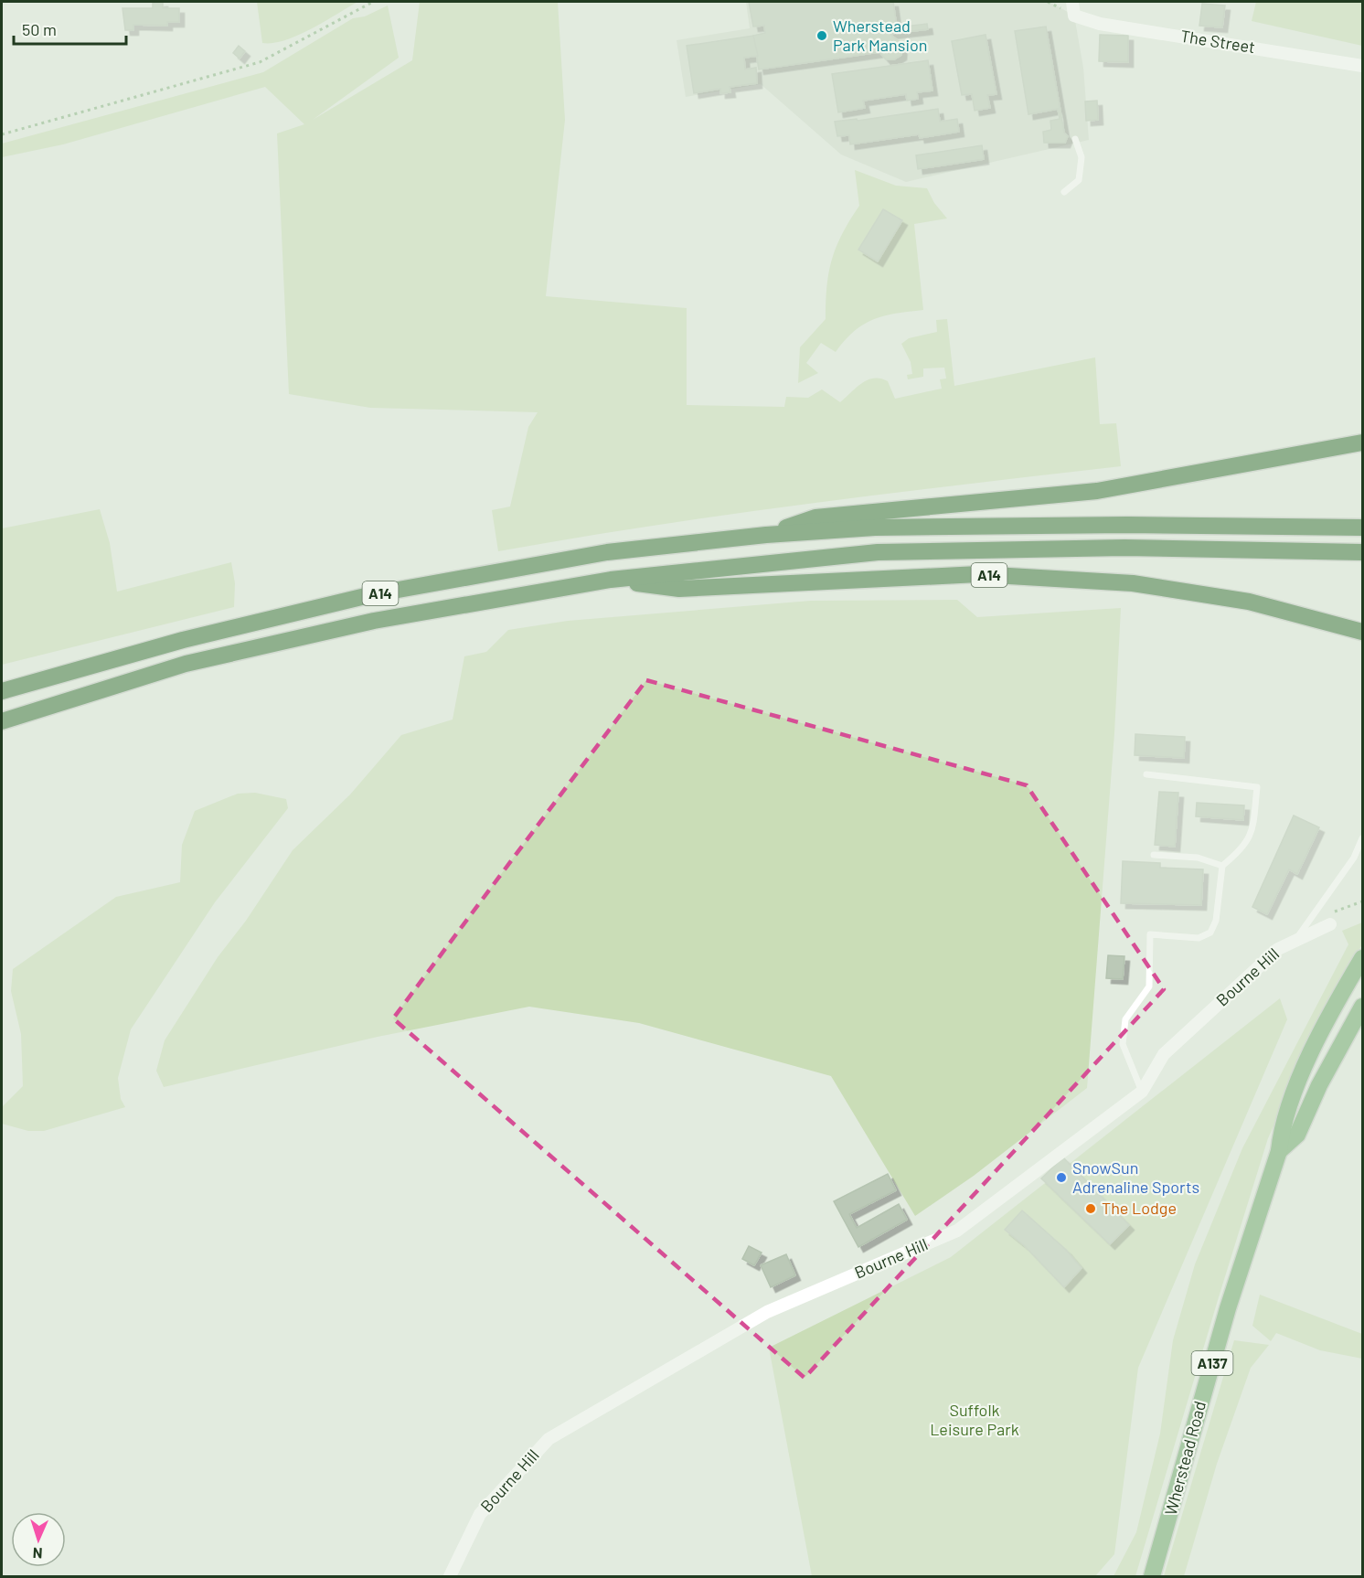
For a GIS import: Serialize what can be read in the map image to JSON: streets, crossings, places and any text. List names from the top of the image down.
{
  "streets": {
    "highway": ["A14"],
    "main road": ["A137", "Wherstead Road"],
    "street": ["The Street", "Bourne Hill"]
  },
  "parks": ["Suffolk Leisure Park"],
  "places": ["Wherstead Park Mansion", "SnowSun Adrenaline Sports", "The Lodge"],
  "scale_bar": "50 m",
  "north": "bottom"
}
